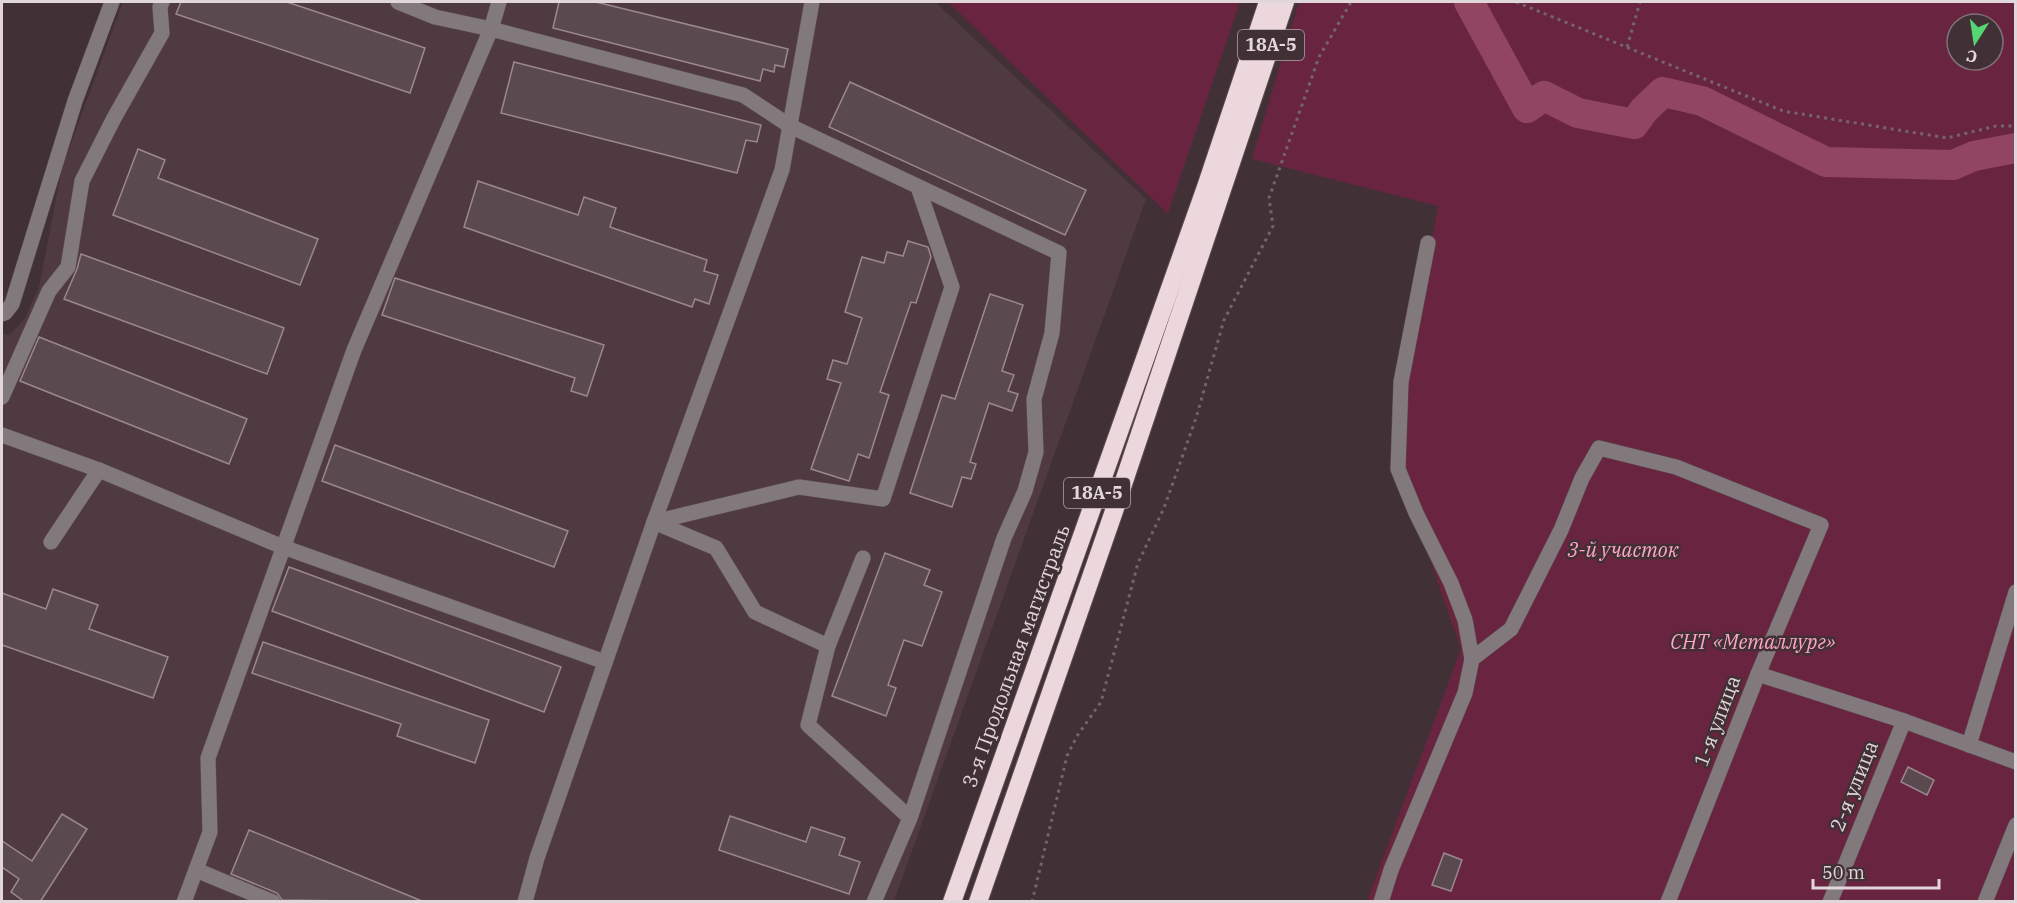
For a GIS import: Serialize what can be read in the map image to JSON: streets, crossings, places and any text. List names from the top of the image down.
{
  "streets": {
    "highway": ["18А-5", "3-я Продольная магистраль"],
    "street": ["1-я улица", "2-я улица"]
  },
  "crossings": [
    ["18А-5", "3-я Продольная магистраль"]
  ],
  "parks": ["3-й участок", "СНТ «Металлург»"],
  "scale_bar": "50 m",
  "north": "bottom"
}
